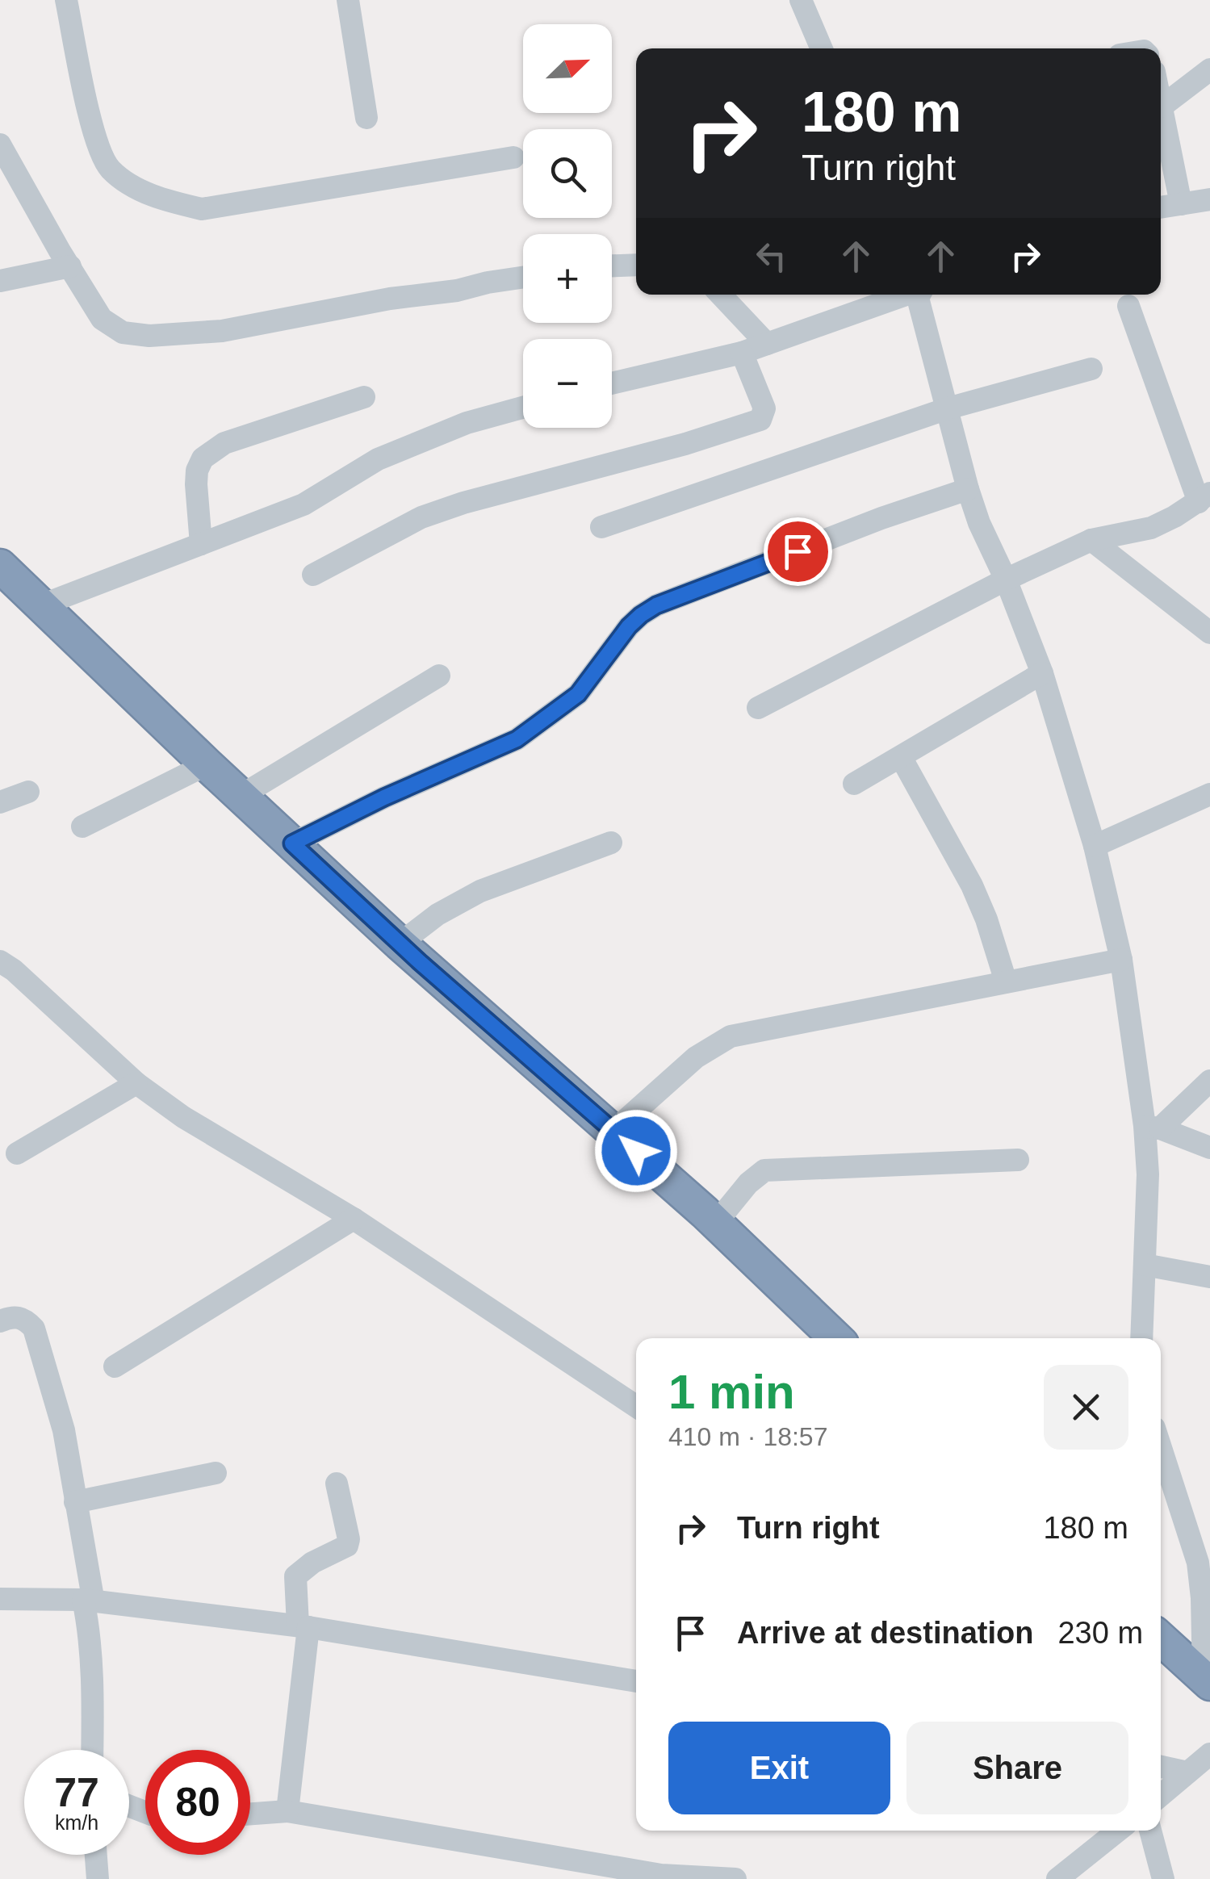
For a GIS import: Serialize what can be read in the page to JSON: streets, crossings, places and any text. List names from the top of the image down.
{
  "north": "top right",
  "page": {
    "map_buttons": ["+", "−"],
    "turn": ["180 m", "Turn right"],
    "heading": ["1 min", "410 m · 18:57"],
    "list": [
      {
        "name": "Turn right",
        "value": "180 m"
      },
      {
        "name": "Arrive at destination",
        "value": "230 m"
      }
    ],
    "buttons": ["Exit", "Share"],
    "speed": "77 km/h",
    "limit": "80"
  }
}
